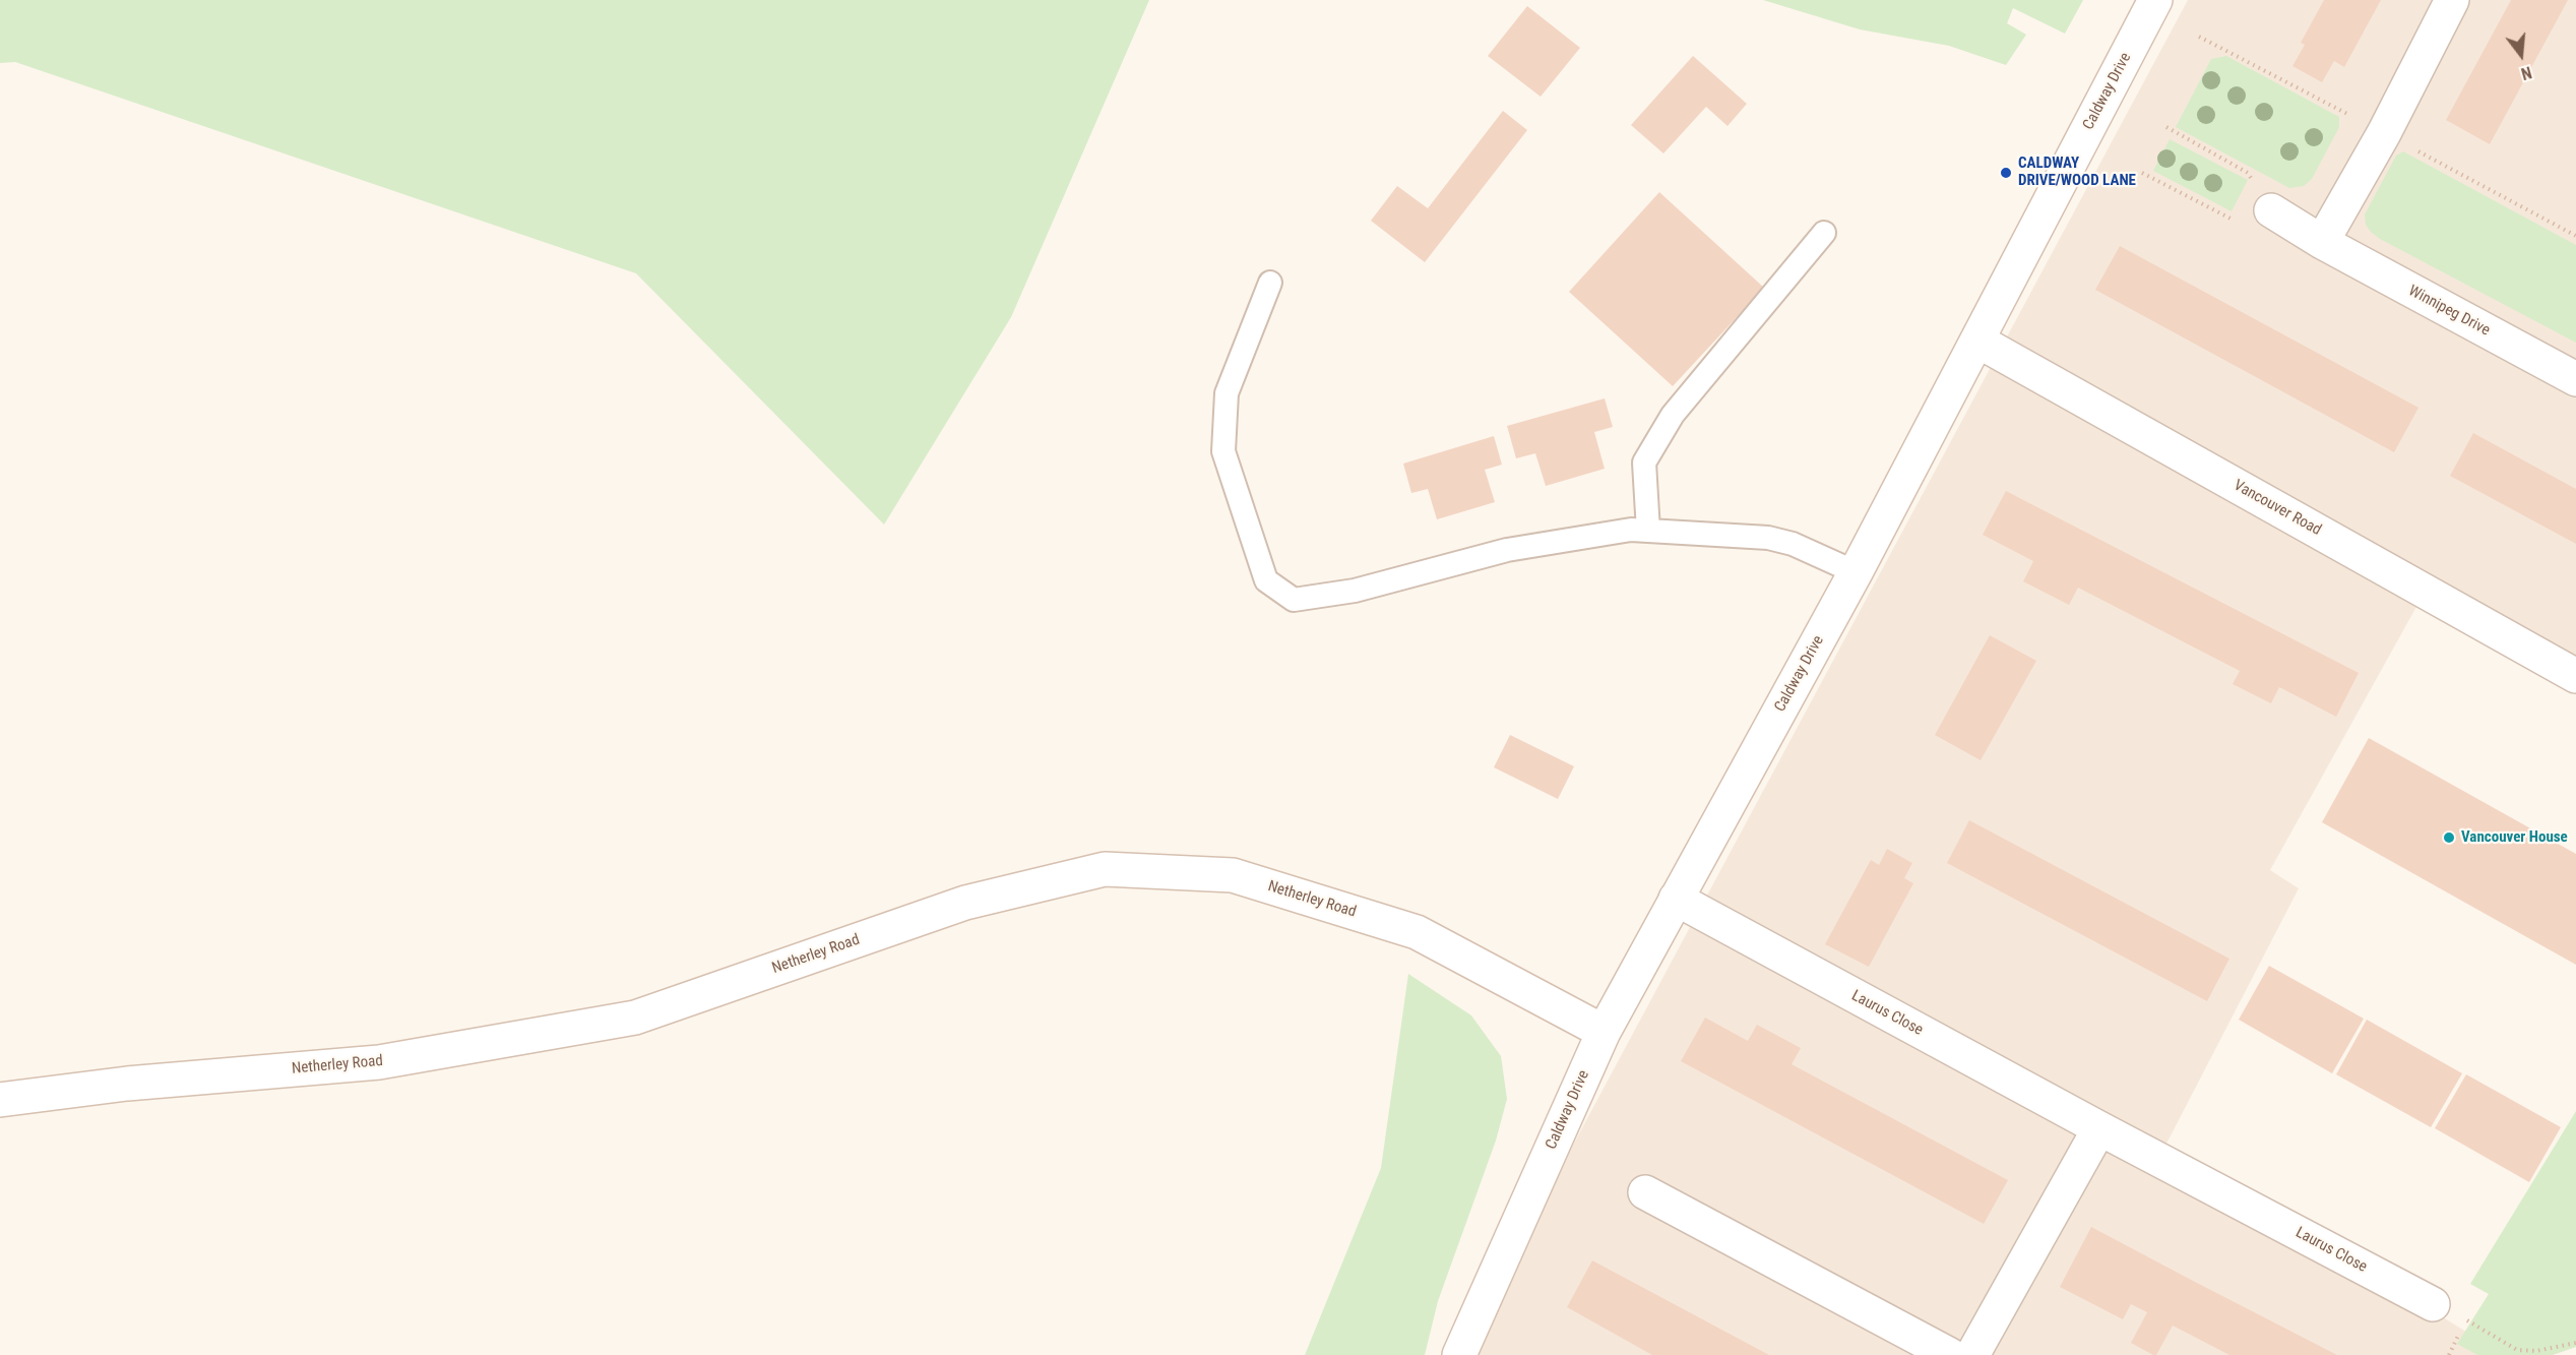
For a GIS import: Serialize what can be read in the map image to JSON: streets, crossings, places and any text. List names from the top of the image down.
{
  "streets": {
    "street": [
      "Caldway Drive",
      "Winnipeg Drive",
      "Vancouver Road",
      "Netherley Road",
      "Laurus Close"
    ]
  },
  "crossings": [
    ["Caldway Drive", "Vancouver Road"],
    ["Caldway Drive", "Netherley Road"],
    ["Caldway Drive", "Laurus Close"]
  ],
  "places": ["CALDWAY DRIVE/WOOD LANE", "Vancouver House"],
  "north": "bottom"
}
